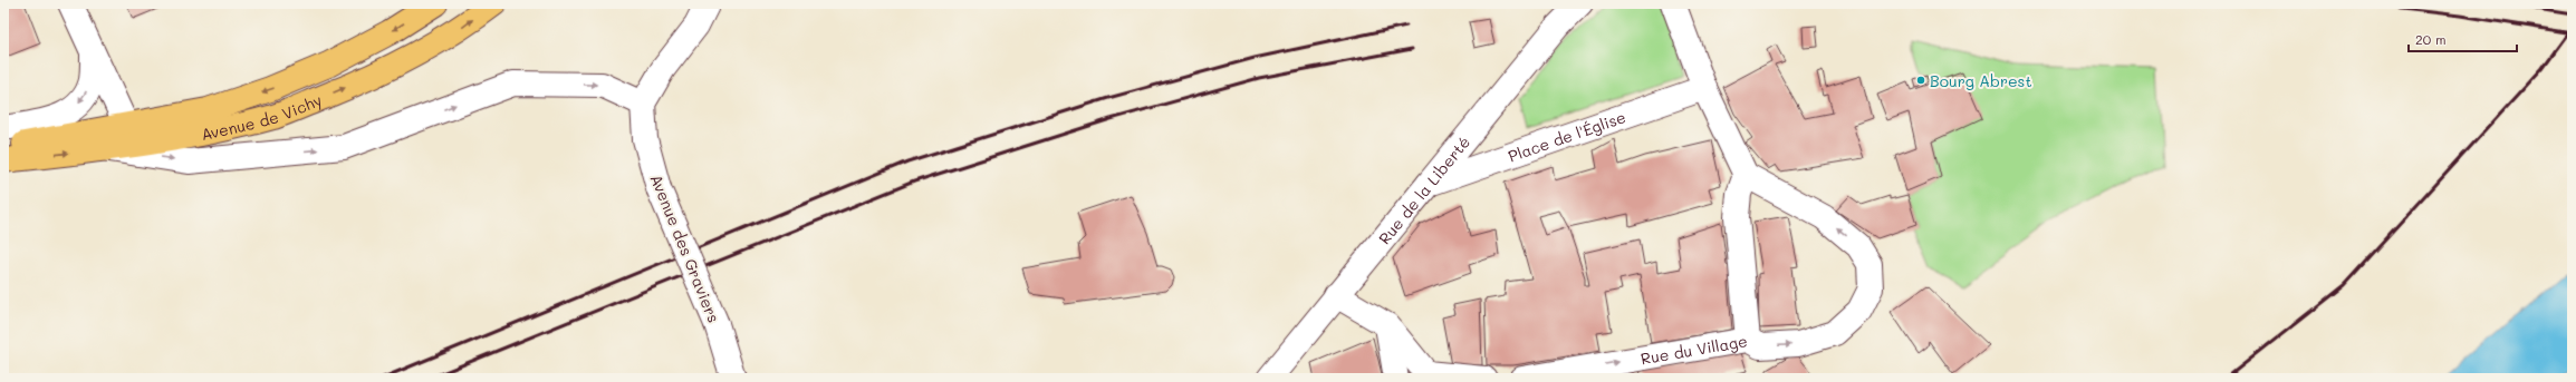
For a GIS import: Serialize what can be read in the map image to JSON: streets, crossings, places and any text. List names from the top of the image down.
{
  "streets": {
    "main road": ["Avenue de Vichy"],
    "street": [
      "Place de l'Église",
      "Rue de la Liberté",
      "Avenue des Graviers",
      "Rue du Village"
    ]
  },
  "crossings": [
    ["Place de l'Église", "Rue de la Liberté"]
  ],
  "places": ["Bourg Abrest"],
  "scale_bar": "20 m"
}
